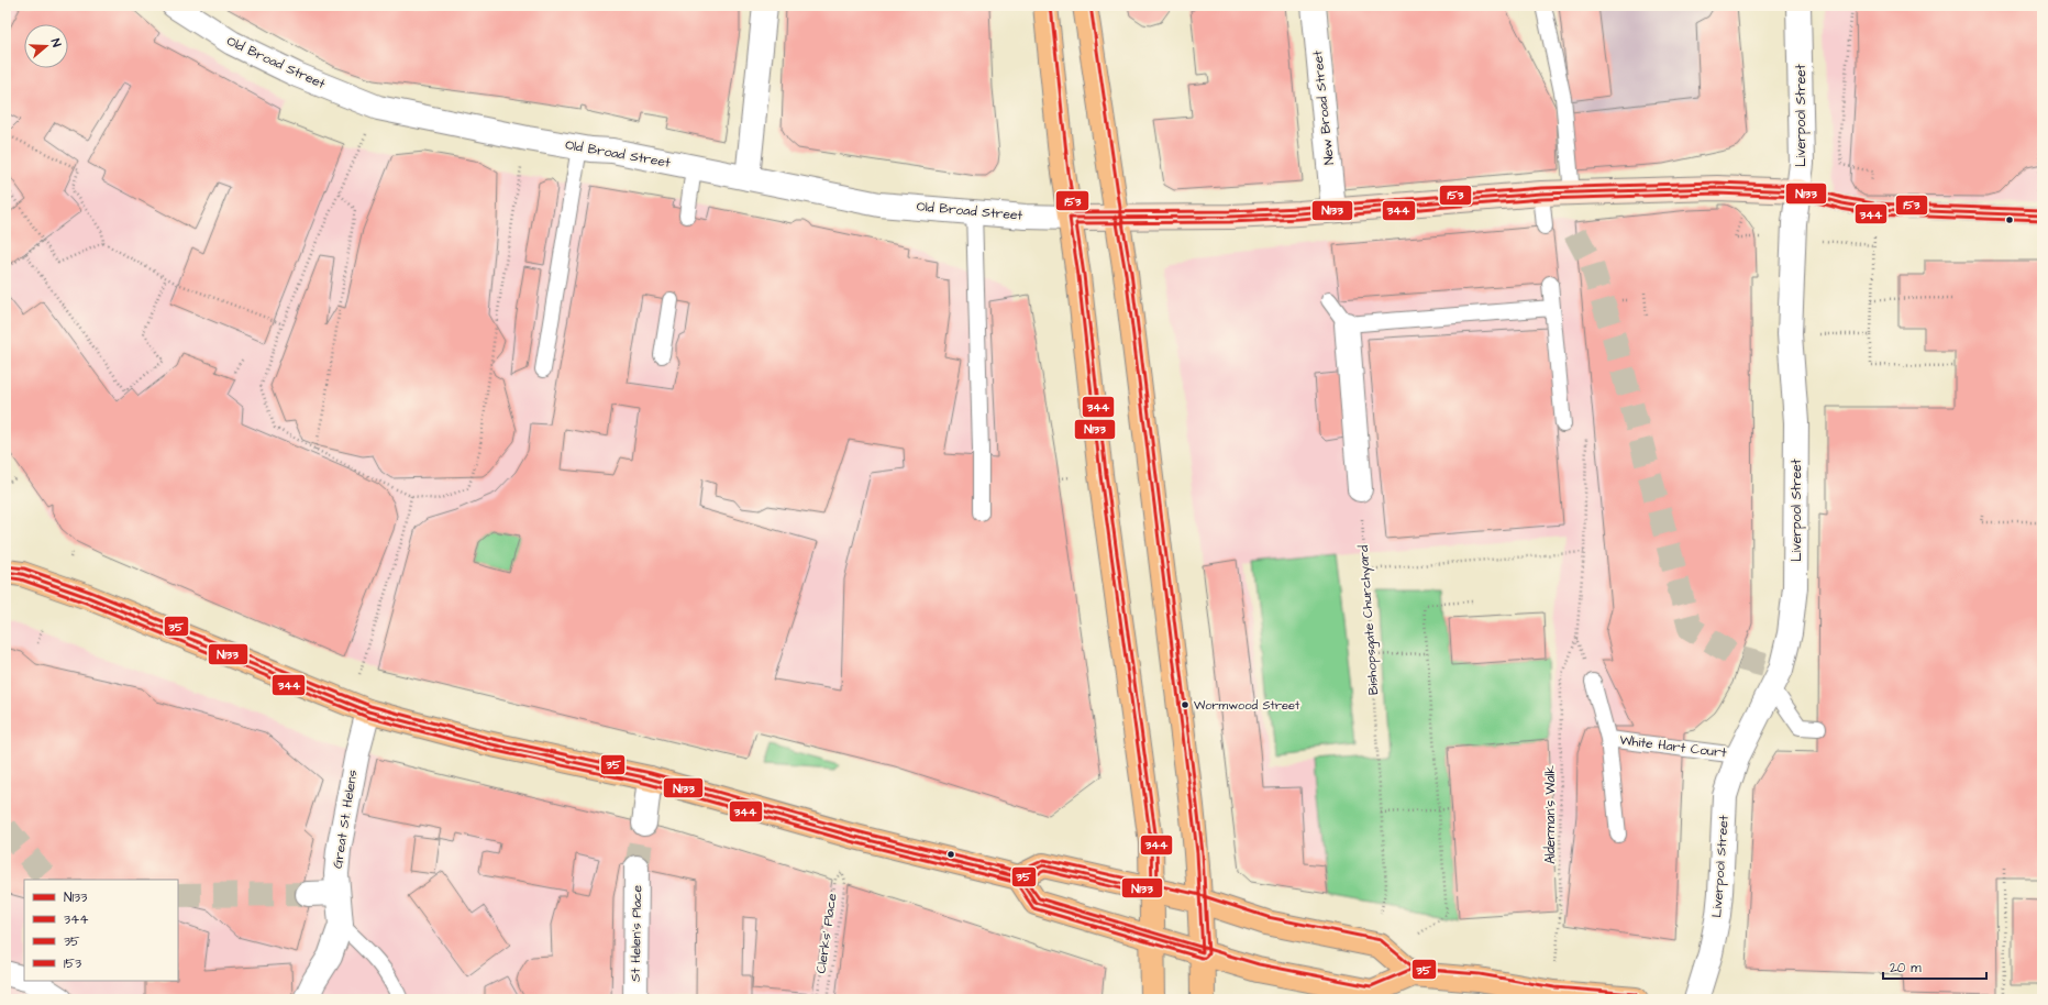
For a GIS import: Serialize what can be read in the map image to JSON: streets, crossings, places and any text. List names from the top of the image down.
{
  "streets": {
    "street": [
      "Old Broad Street",
      "New Broad Street",
      "Liverpool Street",
      "Great St. Helens",
      "St Helen's Place"
    ],
    "lane": ["White Hart Court"],
    "path": ["Bishopsgate Churchyard", "Alderman's Walk", "Clerks' Place"]
  },
  "crossings": [
    ["Old Broad Street", "New Broad Street"],
    ["Old Broad Street", "Liverpool Street"],
    ["Liverpool Street", "White Hart Court"]
  ],
  "places": ["Wormwood Street"],
  "lines": [
    "transit line 153",
    "transit line N133",
    "transit line 344",
    "transit line 35"
  ],
  "legend": [
    "N133",
    "344",
    "35",
    "153"
  ],
  "scale_bar": "20 m",
  "north": "right"
}
